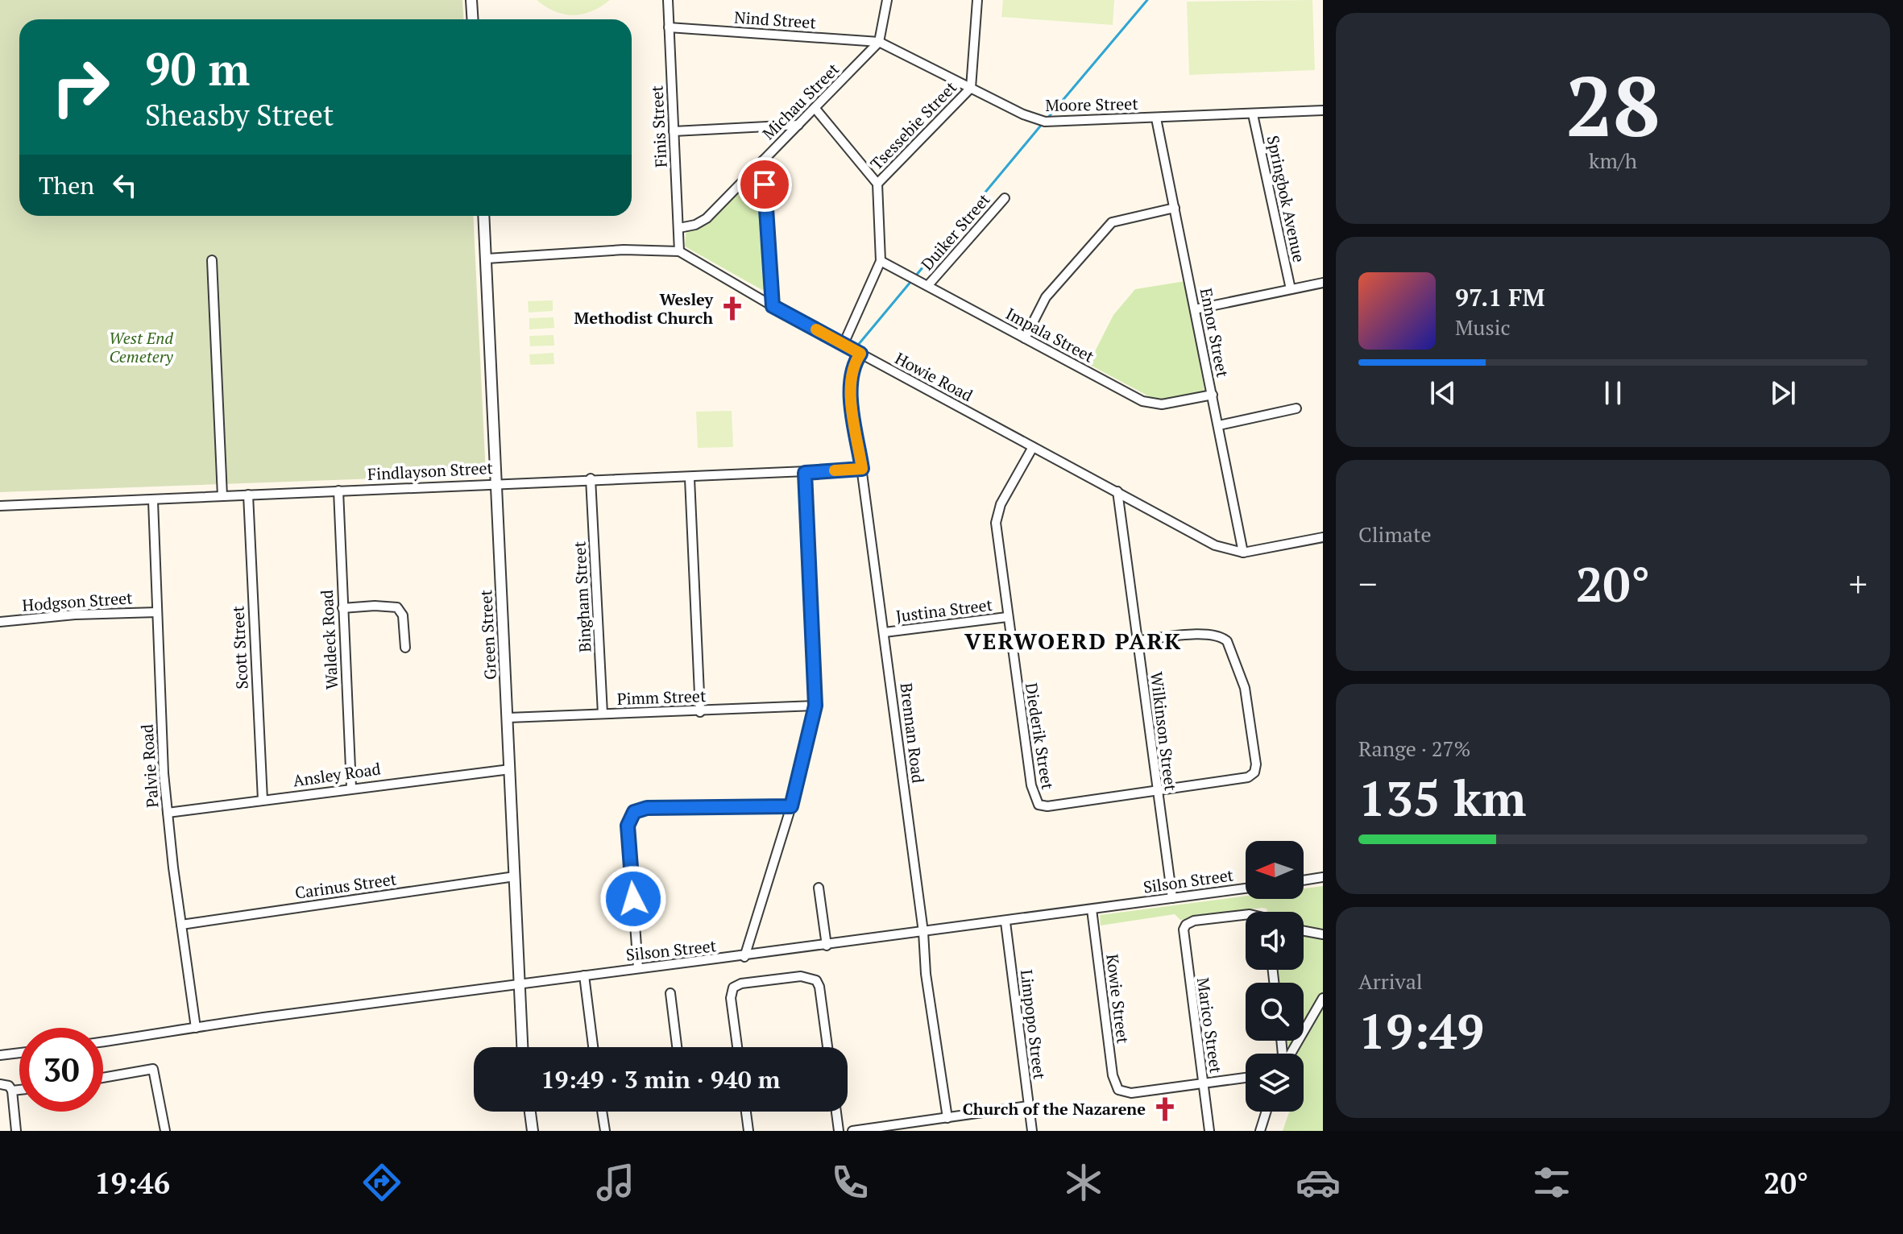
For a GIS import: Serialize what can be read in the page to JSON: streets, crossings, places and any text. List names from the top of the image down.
{
  "streets": {
    "street": [
      "Nind Street",
      "Michau Street",
      "Moore Street",
      "Tsessebie Street",
      "Finis Street",
      "Springbok Avenue",
      "Duiker Street",
      "Ennor Street",
      "Impala Street",
      "Howie Road",
      "Findlayson Street",
      "Bingham Street",
      "Hodgson Street",
      "Justina Street",
      "Green Street",
      "Waldeck Road",
      "Scott Street",
      "Pimm Street",
      "Wilkinson Street",
      "Brennan Road",
      "Diederik Street",
      "Palvie Road",
      "Ansley Road",
      "Silson Street",
      "Carinus Street",
      "Kowie Street",
      "Limpopo Street",
      "Marico Street"
    ]
  },
  "crossings": [
    ["Nind Street", "Michau Street"],
    ["Nind Street", "Moore Street"],
    ["Nind Street", "Finis Street"],
    ["Michau Street", "Moore Street"],
    ["Michau Street", "Finis Street"],
    ["Moore Street", "Tsessebie Street"],
    ["Moore Street", "Springbok Avenue"],
    ["Moore Street", "Ennor Street"],
    ["Finis Street", "Howie Road"],
    ["Duiker Street", "Impala Street"],
    ["Ennor Street", "Impala Street"],
    ["Ennor Street", "Howie Road"],
    ["Howie Road", "Green Street"],
    ["Howie Road", "Wilkinson Street"],
    ["Howie Road", "Brennan Road"],
    ["Howie Road", "Diederik Street"],
    ["Findlayson Street", "Bingham Street"],
    ["Findlayson Street", "Green Street"],
    ["Findlayson Street", "Waldeck Road"],
    ["Findlayson Street", "Scott Street"],
    ["Findlayson Street", "Brennan Road"],
    ["Findlayson Street", "Palvie Road"],
    ["Bingham Street", "Pimm Street"],
    ["Hodgson Street", "Palvie Road"],
    ["Justina Street", "Brennan Road"],
    ["Justina Street", "Diederik Street"],
    ["Green Street", "Pimm Street"],
    ["Green Street", "Ansley Road"],
    ["Green Street", "Silson Street"],
    ["Green Street", "Carinus Street"],
    ["Waldeck Road", "Ansley Road"],
    ["Scott Street", "Ansley Road"],
    ["Wilkinson Street", "Diederik Street"],
    ["Wilkinson Street", "Silson Street"],
    ["Brennan Road", "Silson Street"],
    ["Palvie Road", "Ansley Road"],
    ["Palvie Road", "Silson Street"],
    ["Palvie Road", "Carinus Street"],
    ["Silson Street", "Kowie Street"],
    ["Silson Street", "Limpopo Street"],
    ["Kowie Street", "Marico Street"]
  ],
  "districts": ["VERWOERD PARK"],
  "parks": ["West End Cemetery"],
  "places": {
    "church": ["Wesley Methodist Church", "Church of the Nazarene"]
  },
  "north": "left",
  "page": {
    "tile": [
      ["28", "km/h"],
      "Climate",
      ["Range · 27%", "135 km"],
      ["Arrival", "19:49"]
    ],
    "turn": ["90 m", "Sheasby Street"],
    "then": "Then",
    "song": ["97.1 FM", "Music"],
    "heat": ["−", "20°", "+"],
    "limit": "30",
    "trip": "19:49 · 3 min · 940 m",
    "tabs": ["19:46", "20°"]
  }
}
